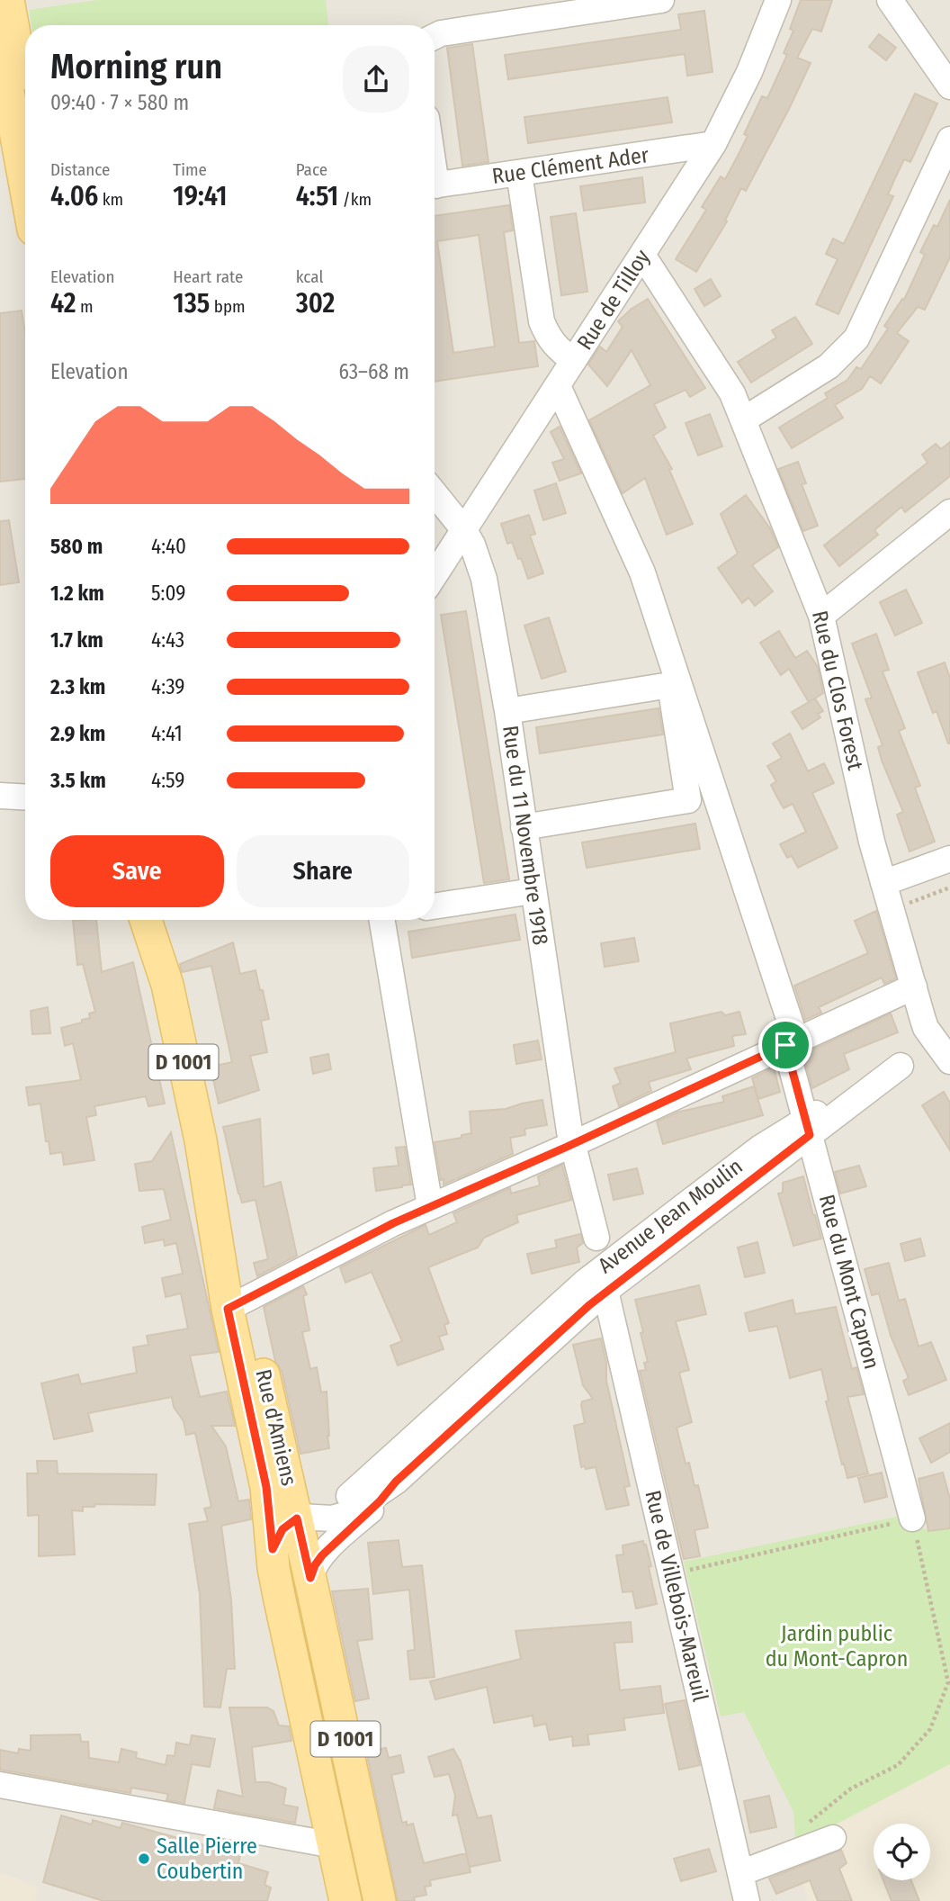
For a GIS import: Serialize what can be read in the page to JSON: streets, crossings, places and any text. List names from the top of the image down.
{
  "streets": {
    "main road": ["D 1001", "Rue d'Amiens"],
    "street": [
      "Rue Clément Ader",
      "Rue de Tilloy",
      "Rue du Clos Forest",
      "Rue du 11 Novembre 1918",
      "Avenue Jean Moulin",
      "Rue du Mont Capron",
      "Rue de Villebois-Mareuil"
    ]
  },
  "crossings": [
    ["Rue Clément Ader", "Rue de Tilloy"],
    ["Rue de Tilloy", "Rue du Clos Forest"],
    ["Rue de Tilloy", "Rue du 11 Novembre 1918"],
    ["Rue de Tilloy", "Rue du Mont Capron"],
    ["Rue du Clos Forest", "Avenue Jean Moulin"],
    ["Avenue Jean Moulin", "Rue du Mont Capron"],
    ["Avenue Jean Moulin", "Rue d'Amiens"],
    ["Avenue Jean Moulin", "Rue de Villebois-Mareuil"]
  ],
  "parks": ["Jardin public du Mont-Capron"],
  "places": ["Salle Pierre Coubertin"],
  "page": {
    "heading": ["Morning run", "09:40 · 7 × 580 m"],
    "stats": [
      ["Distance", "4.06 km"],
      ["Time", "19:41"],
      ["Pace", "4:51 /km"],
      ["Elevation", "42 m"],
      ["Heart rate", "135 bpm"],
      ["kcal", "302"]
    ],
    "chart": ["Elevation", "63–68 m"],
    "list": [
      {
        "name": "580 m",
        "note": "4:40"
      },
      {
        "name": "1.2 km",
        "note": "5:09"
      },
      {
        "name": "1.7 km",
        "note": "4:43"
      },
      {
        "name": "2.3 km",
        "note": "4:39"
      },
      {
        "name": "2.9 km",
        "note": "4:41"
      },
      {
        "name": "3.5 km",
        "note": "4:59"
      }
    ],
    "buttons": ["Save", "Share"]
  }
}
